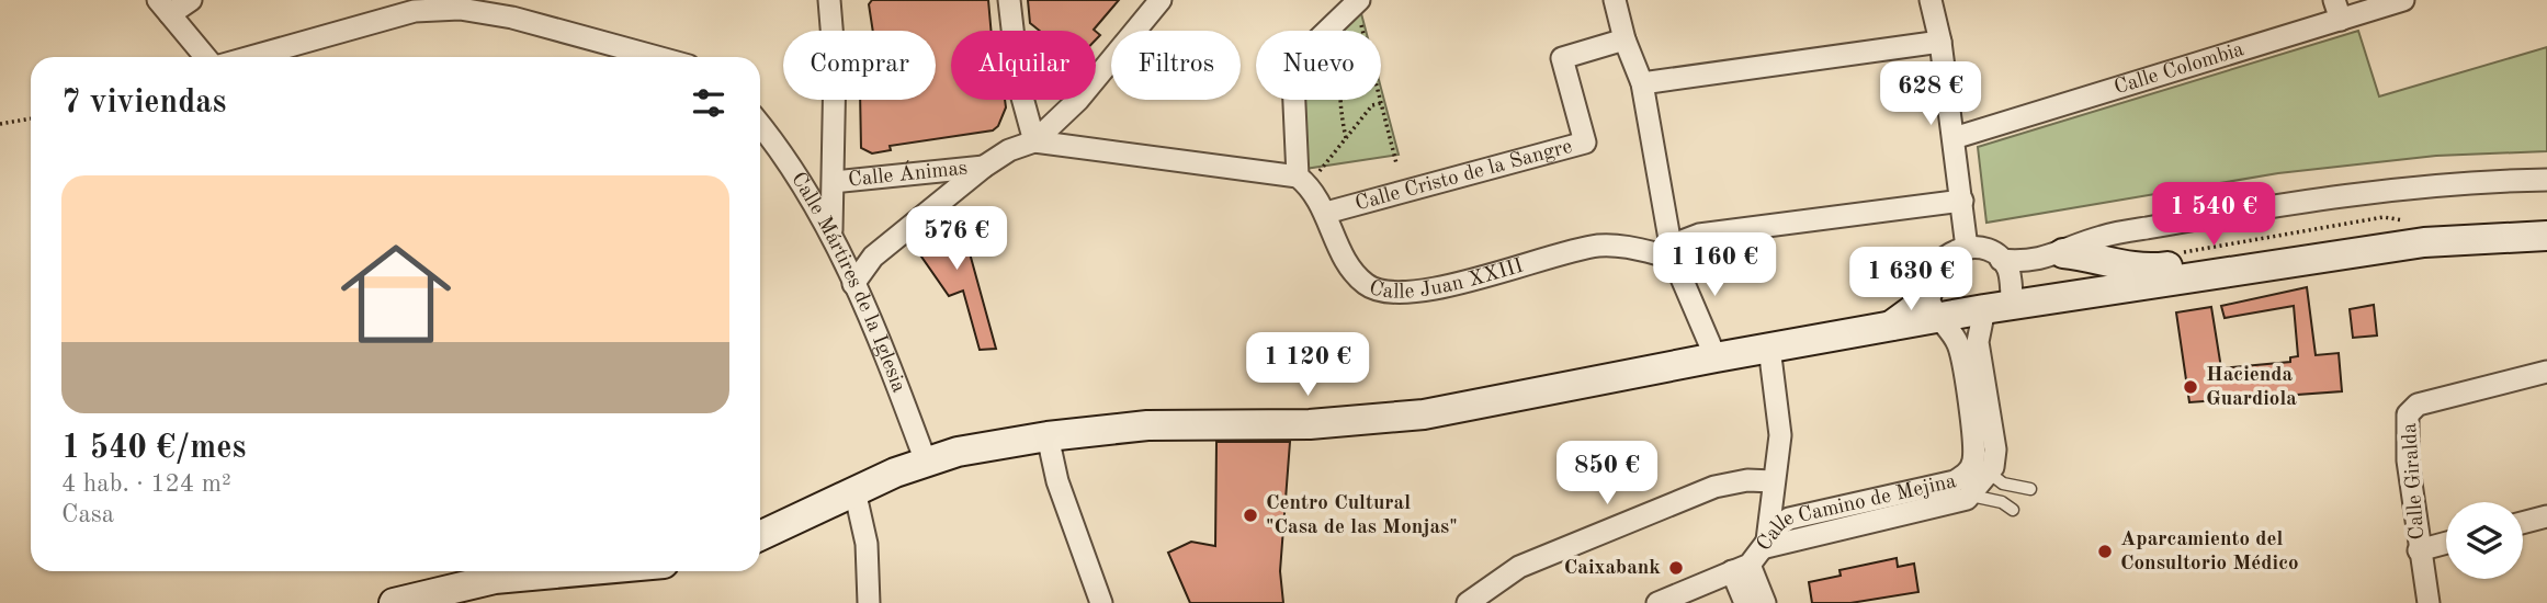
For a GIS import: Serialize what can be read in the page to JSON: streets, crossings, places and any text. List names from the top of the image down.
{
  "streets": {
    "street": [
      "Calle Colombia",
      "Calle Ánimas",
      "Calle Cristo de la Sangre",
      "Calle Juan XXIII",
      "Calle Mártires de la Iglesia",
      "Calle Giralda",
      "Calle Camino de Mejina"
    ]
  },
  "crossings": [
    ["Calle Ánimas", "Calle Mártires de la Iglesia"],
    ["Calle Cristo de la Sangre", "Calle Juan XXIII"]
  ],
  "places": [
    "Hacienda Guardiola",
    "Centro Cultural \"Casa de las Monjas\"",
    "Aparcamiento del Consultorio Médico",
    "Caixabank"
  ],
  "page": {
    "chip": [
      "Comprar",
      "Alquilar",
      "Filtros",
      "Nuevo"
    ],
    "heading": "7 viviendas",
    "price": [
      "628 €",
      "1 540 €",
      "576 €",
      "1 160 €",
      "1 630 €",
      "1 120 €",
      "850 €"
    ],
    "list": [
      {
        "name": "1 540 €/mes",
        "note": "4 hab. · 124 m² · Casa"
      }
    ]
  }
}
